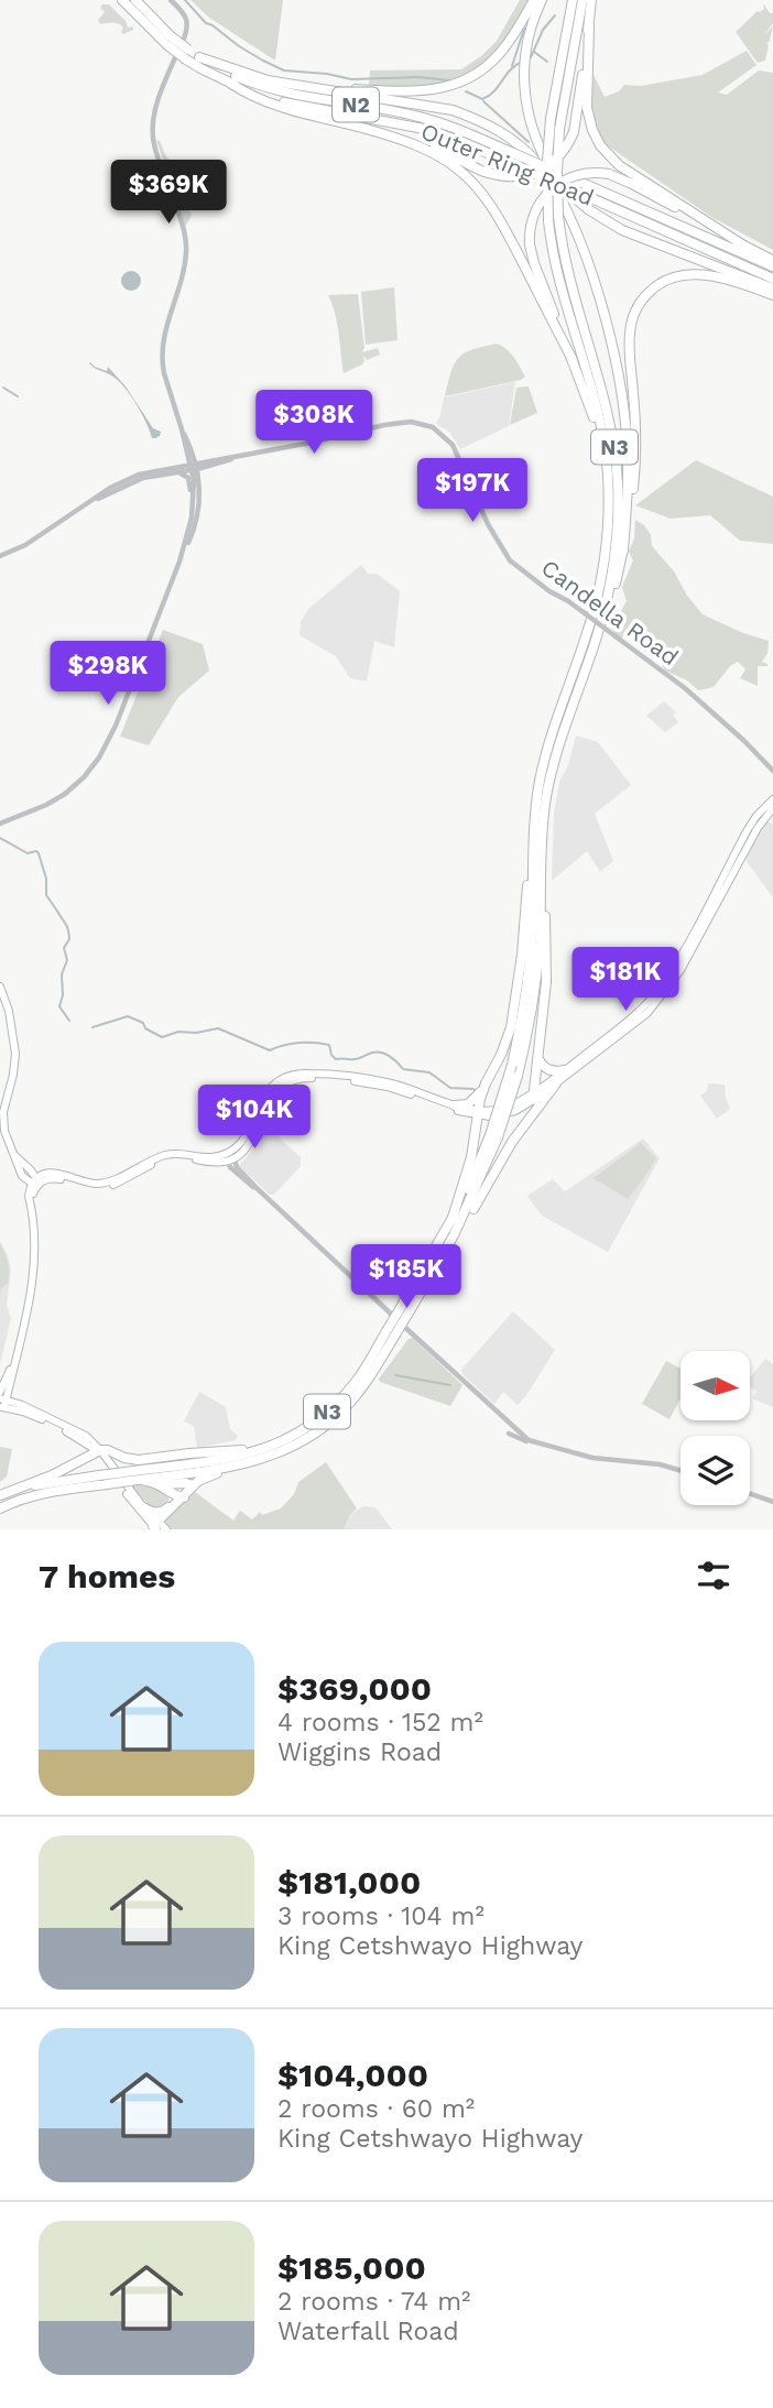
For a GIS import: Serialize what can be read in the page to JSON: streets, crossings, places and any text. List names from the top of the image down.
{
  "streets": {
    "highway": ["N2", "Outer Ring Road", "N3"],
    "street": ["Candella Road"]
  },
  "north": "right",
  "page": {
    "price": [
      "$369K",
      "$308K",
      "$197K",
      "$298K",
      "$181K",
      "$104K",
      "$185K"
    ],
    "heading": "7 homes",
    "list": [
      {
        "name": "$369,000",
        "note": "4 rooms · 152 m² · Wiggins Road"
      },
      {
        "name": "$181,000",
        "note": "3 rooms · 104 m² · King Cetshwayo Highway"
      },
      {
        "name": "$104,000",
        "note": "2 rooms · 60 m² · King Cetshwayo Highway"
      },
      {
        "name": "$185,000",
        "note": "2 rooms · 74 m² · Waterfall Road"
      }
    ]
  }
}
